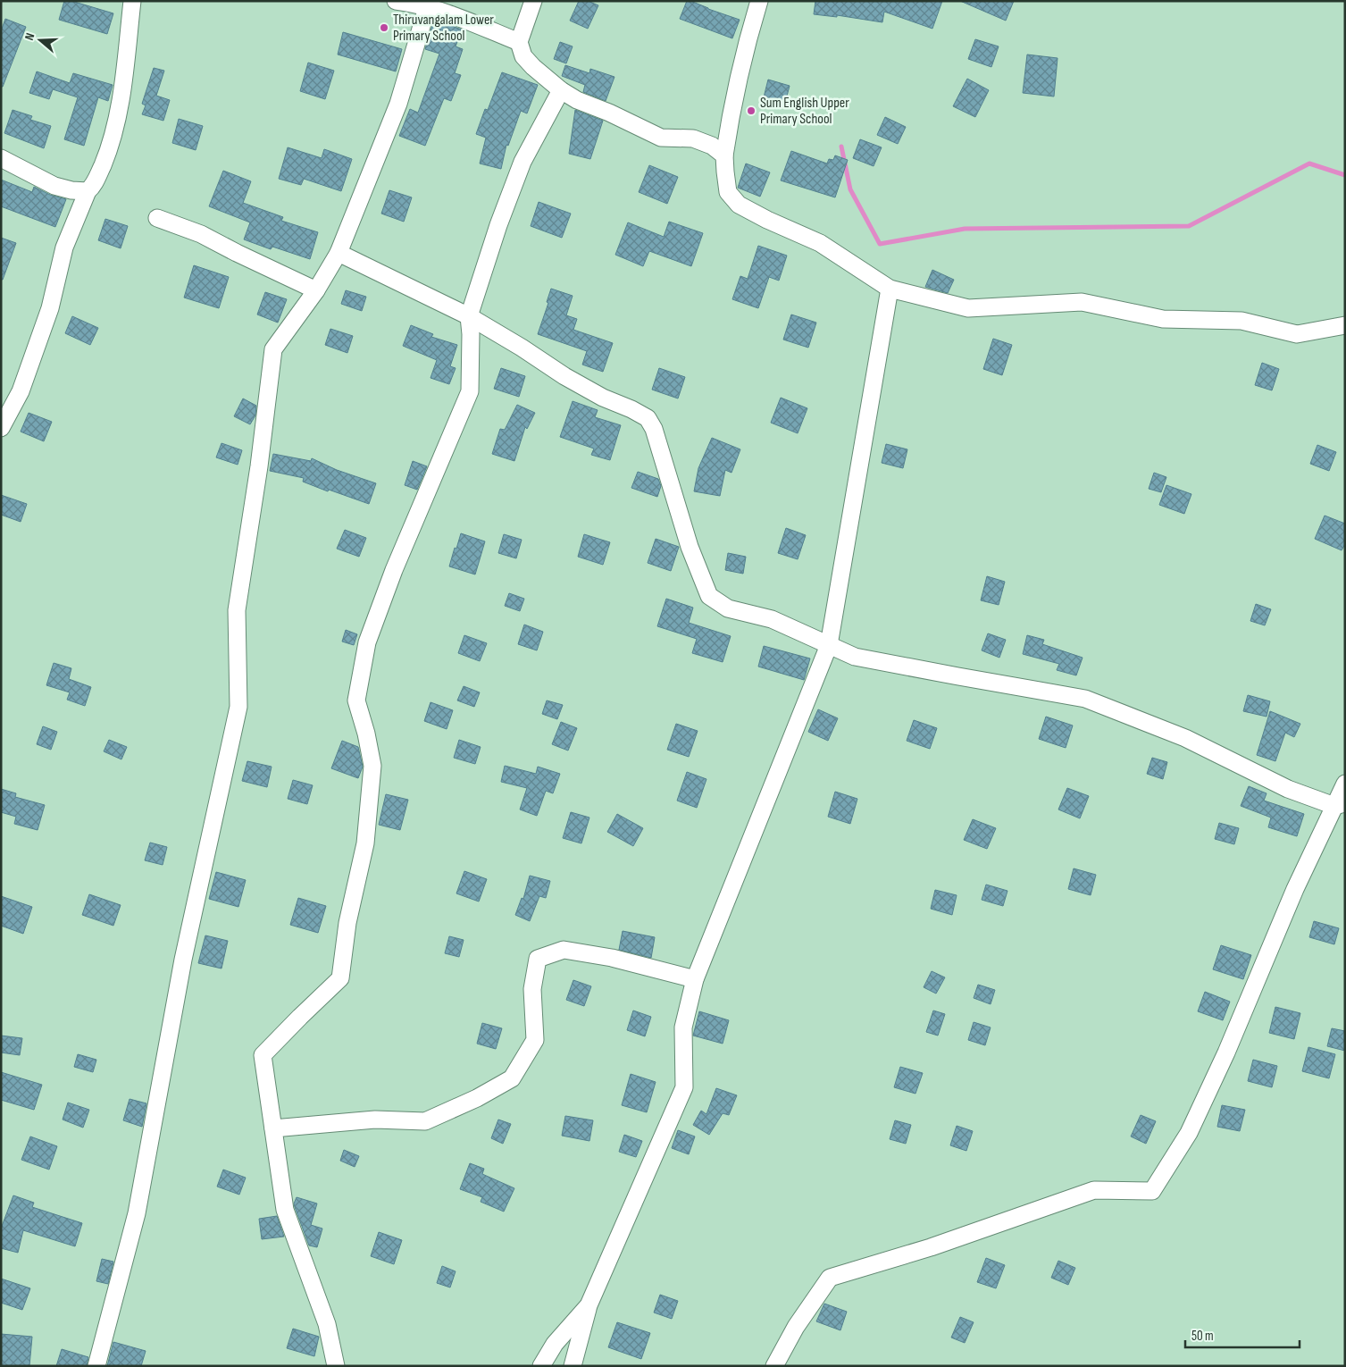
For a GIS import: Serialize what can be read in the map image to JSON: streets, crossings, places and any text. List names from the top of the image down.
{
  "places": ["Thiruvangalam Lower Primary School", "Sum English Upper Primary School"],
  "scale_bar": "50 m",
  "north": "left"
}
